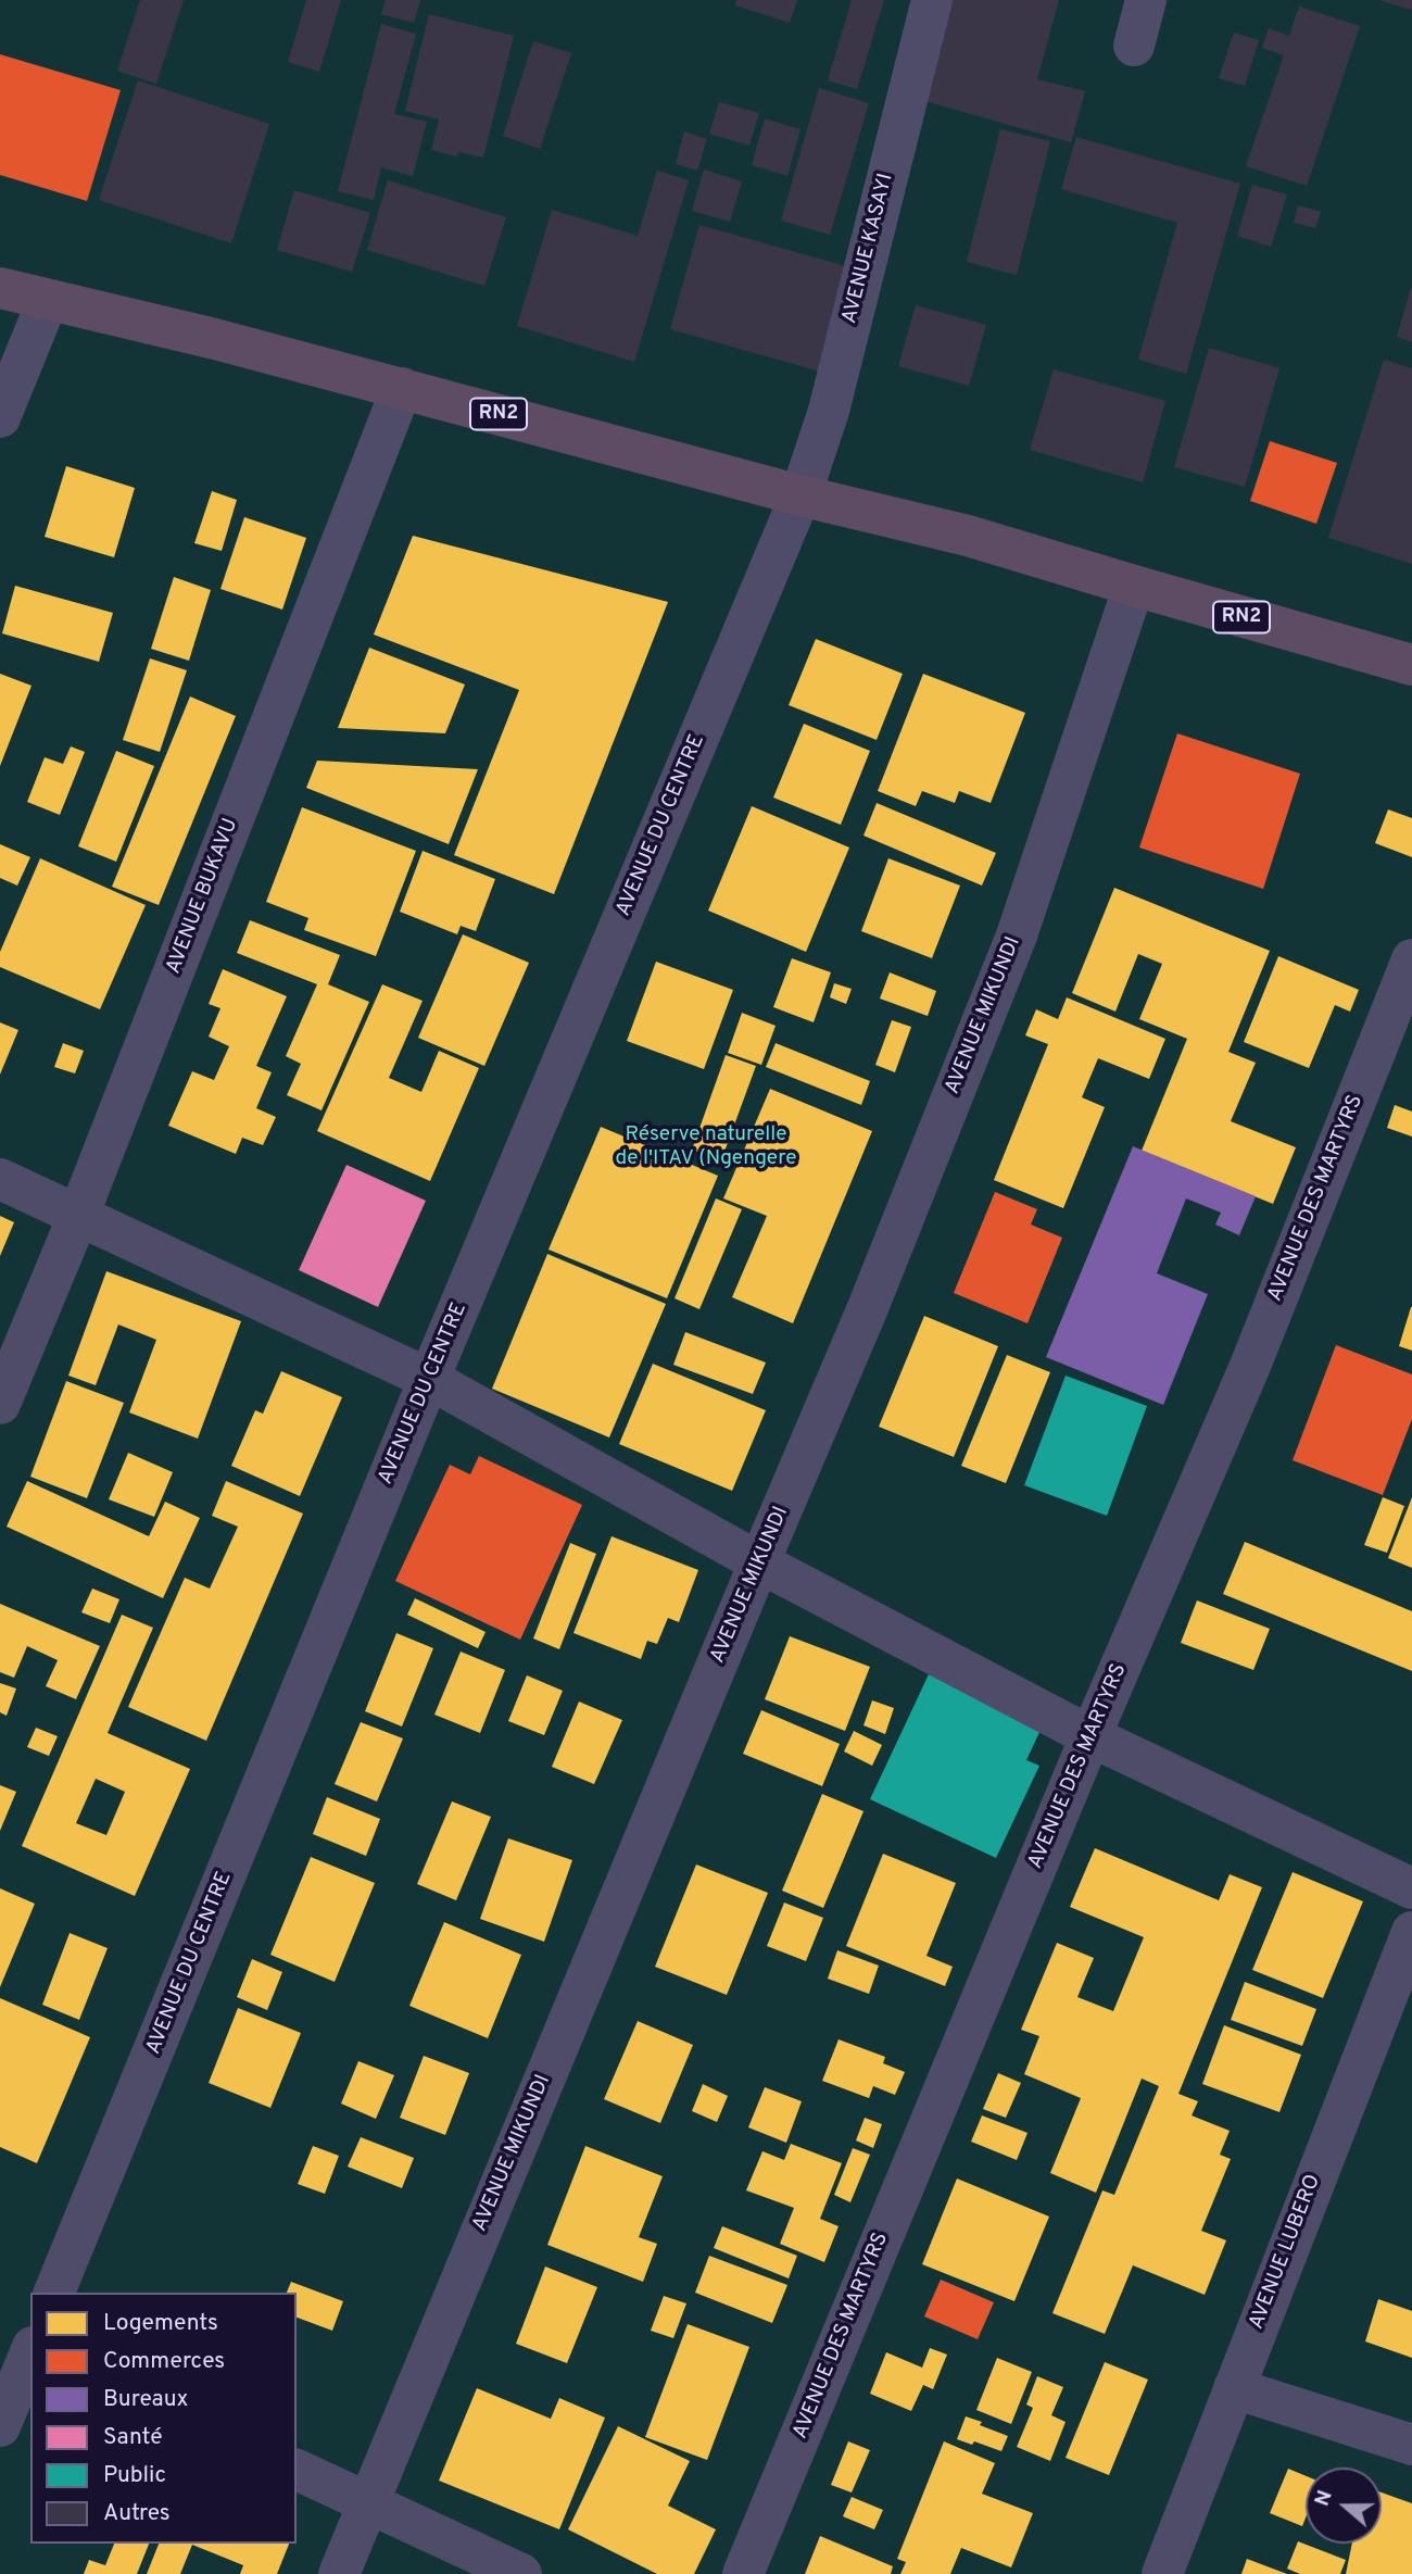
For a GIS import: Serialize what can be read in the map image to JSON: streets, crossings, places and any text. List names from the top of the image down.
{
  "streets": {
    "highway": ["RN2"],
    "street": [
      "AVENUE KASAYI",
      "AVENUE DU CENTRE",
      "AVENUE BUKAVU",
      "AVENUE MIKUNDI",
      "AVENUE DES MARTYRS",
      "AVENUE LUBERO"
    ]
  },
  "crossings": [
    ["AVENUE KASAYI", "RN2"],
    ["AVENUE KASAYI", "AVENUE DU CENTRE"],
    ["RN2", "AVENUE DU CENTRE"],
    ["RN2", "AVENUE BUKAVU"],
    ["RN2", "AVENUE MIKUNDI"]
  ],
  "parks": ["Réserve naturelle de l'ITAV (Ngengere"],
  "legend": [
    "Logements",
    "Commerces",
    "Bureaux",
    "Santé",
    "Public",
    "Autres"
  ],
  "north": "left"
}
